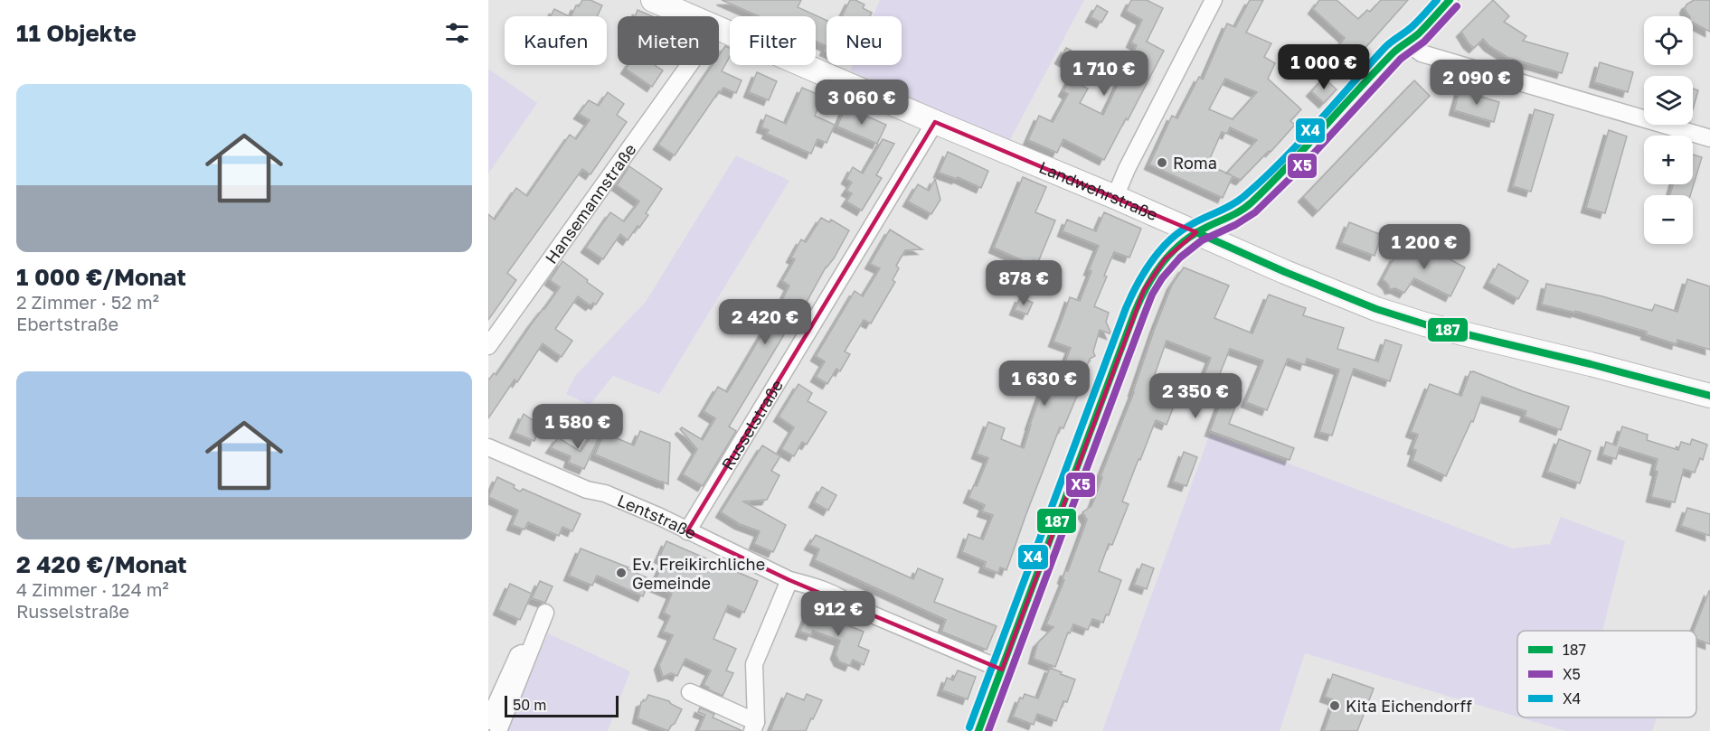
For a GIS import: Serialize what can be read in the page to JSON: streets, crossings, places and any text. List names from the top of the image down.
{
  "streets": {
    "main road": ["Landwehrstraße"],
    "street": ["Hansemannstraße", "Russelstraße", "Lentstraße"]
  },
  "crossings": [
    ["Landwehrstraße", "Russelstraße"],
    ["Russelstraße", "Lentstraße"]
  ],
  "places": ["Roma", "Ev. Freikirchliche Gemeinde", "Kita Eichendorff"],
  "lines": ["transit line 187", "transit line X4", "transit line X5"],
  "legend": ["187", "X5", "X4"],
  "scale_bar": "50 m",
  "page": {
    "heading": "11 Objekte",
    "map_buttons": ["+", "−"],
    "chip": [
      "Kaufen",
      "Mieten",
      "Filter",
      "Neu"
    ],
    "price": [
      "1 000 €",
      "1 710 €",
      "2 090 €",
      "3 060 €",
      "1 200 €",
      "878 €",
      "2 420 €",
      "1 630 €",
      "2 350 €",
      "1 580 €",
      "912 €"
    ],
    "list": [
      {
        "name": "1 000 €/Monat",
        "note": "2 Zimmer · 52 m² · Ebertstraße"
      },
      {
        "name": "2 420 €/Monat",
        "note": "4 Zimmer · 124 m² · Russelstraße"
      }
    ],
    "scale": "50 m"
  }
}
